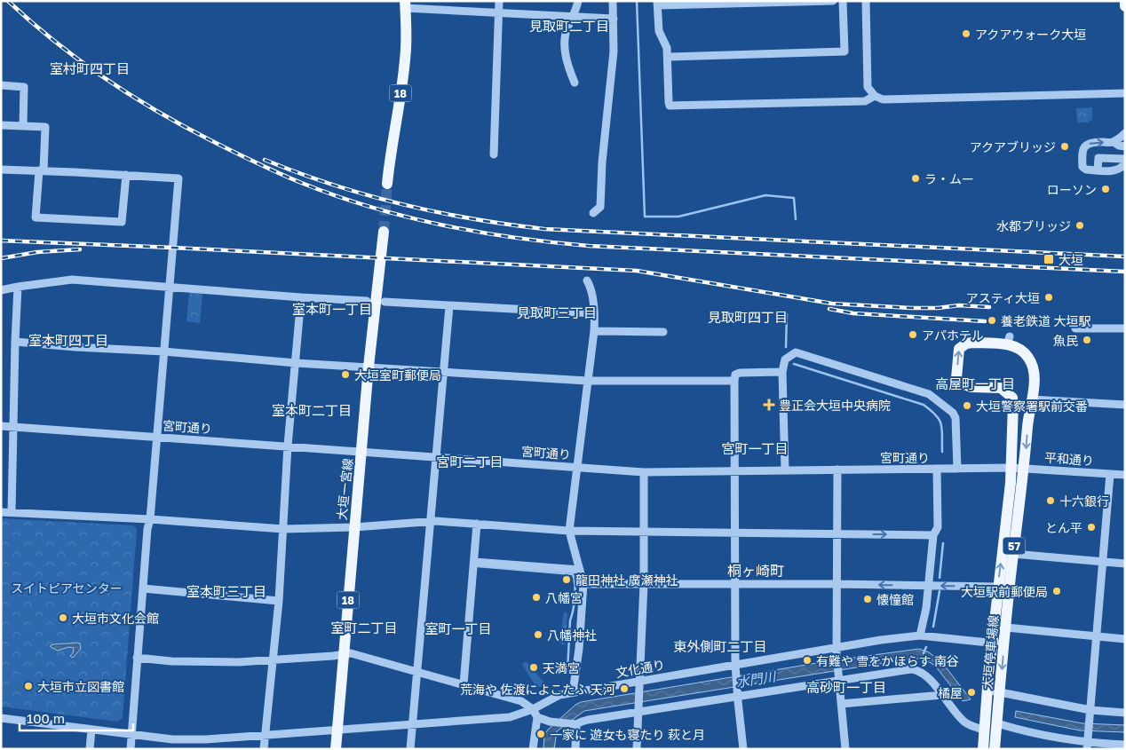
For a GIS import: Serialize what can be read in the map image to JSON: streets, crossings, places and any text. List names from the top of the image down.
{
  "streets": {
    "main road": [
      "18",
      "大垣一宮線",
      "57",
      "大垣停車場線"
    ],
    "street": ["宮町通り", "平和通り", "文化通り"]
  },
  "crossings": [
    ["宮町通り", "平和通り"],
    ["宮町通り", "大垣一宮線"],
    ["宮町通り", "大垣停車場線"],
    ["平和通り", "大垣停車場線"],
    ["大垣一宮線", "文化通り"],
    ["大垣停車場線", "文化通り"]
  ],
  "districts": [
    "見取町二丁目",
    "室村町四丁目",
    "室本町一丁目",
    "見取町三丁目",
    "見取町四丁目",
    "室本町四丁目",
    "高屋町一丁目",
    "室本町二丁目",
    "宮町一丁目",
    "宮町二丁目",
    "桐ヶ崎町",
    "室本町三丁目",
    "室町二丁目",
    "室町一丁目",
    "東外側町二丁目",
    "高砂町一丁目"
  ],
  "water": ["水門川"],
  "parks": ["スイトピアセンター"],
  "places": {
    "other": [
      "アクアウォーク大垣",
      "アクアブリッジ",
      "ラ・ムー",
      "ローソン",
      "水都ブリッジ",
      "アスティ大垣",
      "養老鉄道 大垣駅",
      "アパホテル",
      "魚民",
      "大垣室町郵便局",
      "大垣警察署駅前交番",
      "十六銀行",
      "とん平",
      "龍田神社 廣瀬神社",
      "大垣駅前郵便局",
      "八幡宮",
      "懐憧館",
      "大垣市文化会館",
      "八幡神社",
      "有難や 雪をかほらす 南谷",
      "天満宮",
      "大垣市立図書館",
      "荒海や 佐渡によこたふ 天河",
      "橘屋",
      "一家に 遊女も寝たり 萩と月"
    ],
    "transit": ["大垣"],
    "health": ["豊正会大垣中央病院"]
  },
  "scale_bar": "100 m"
}
